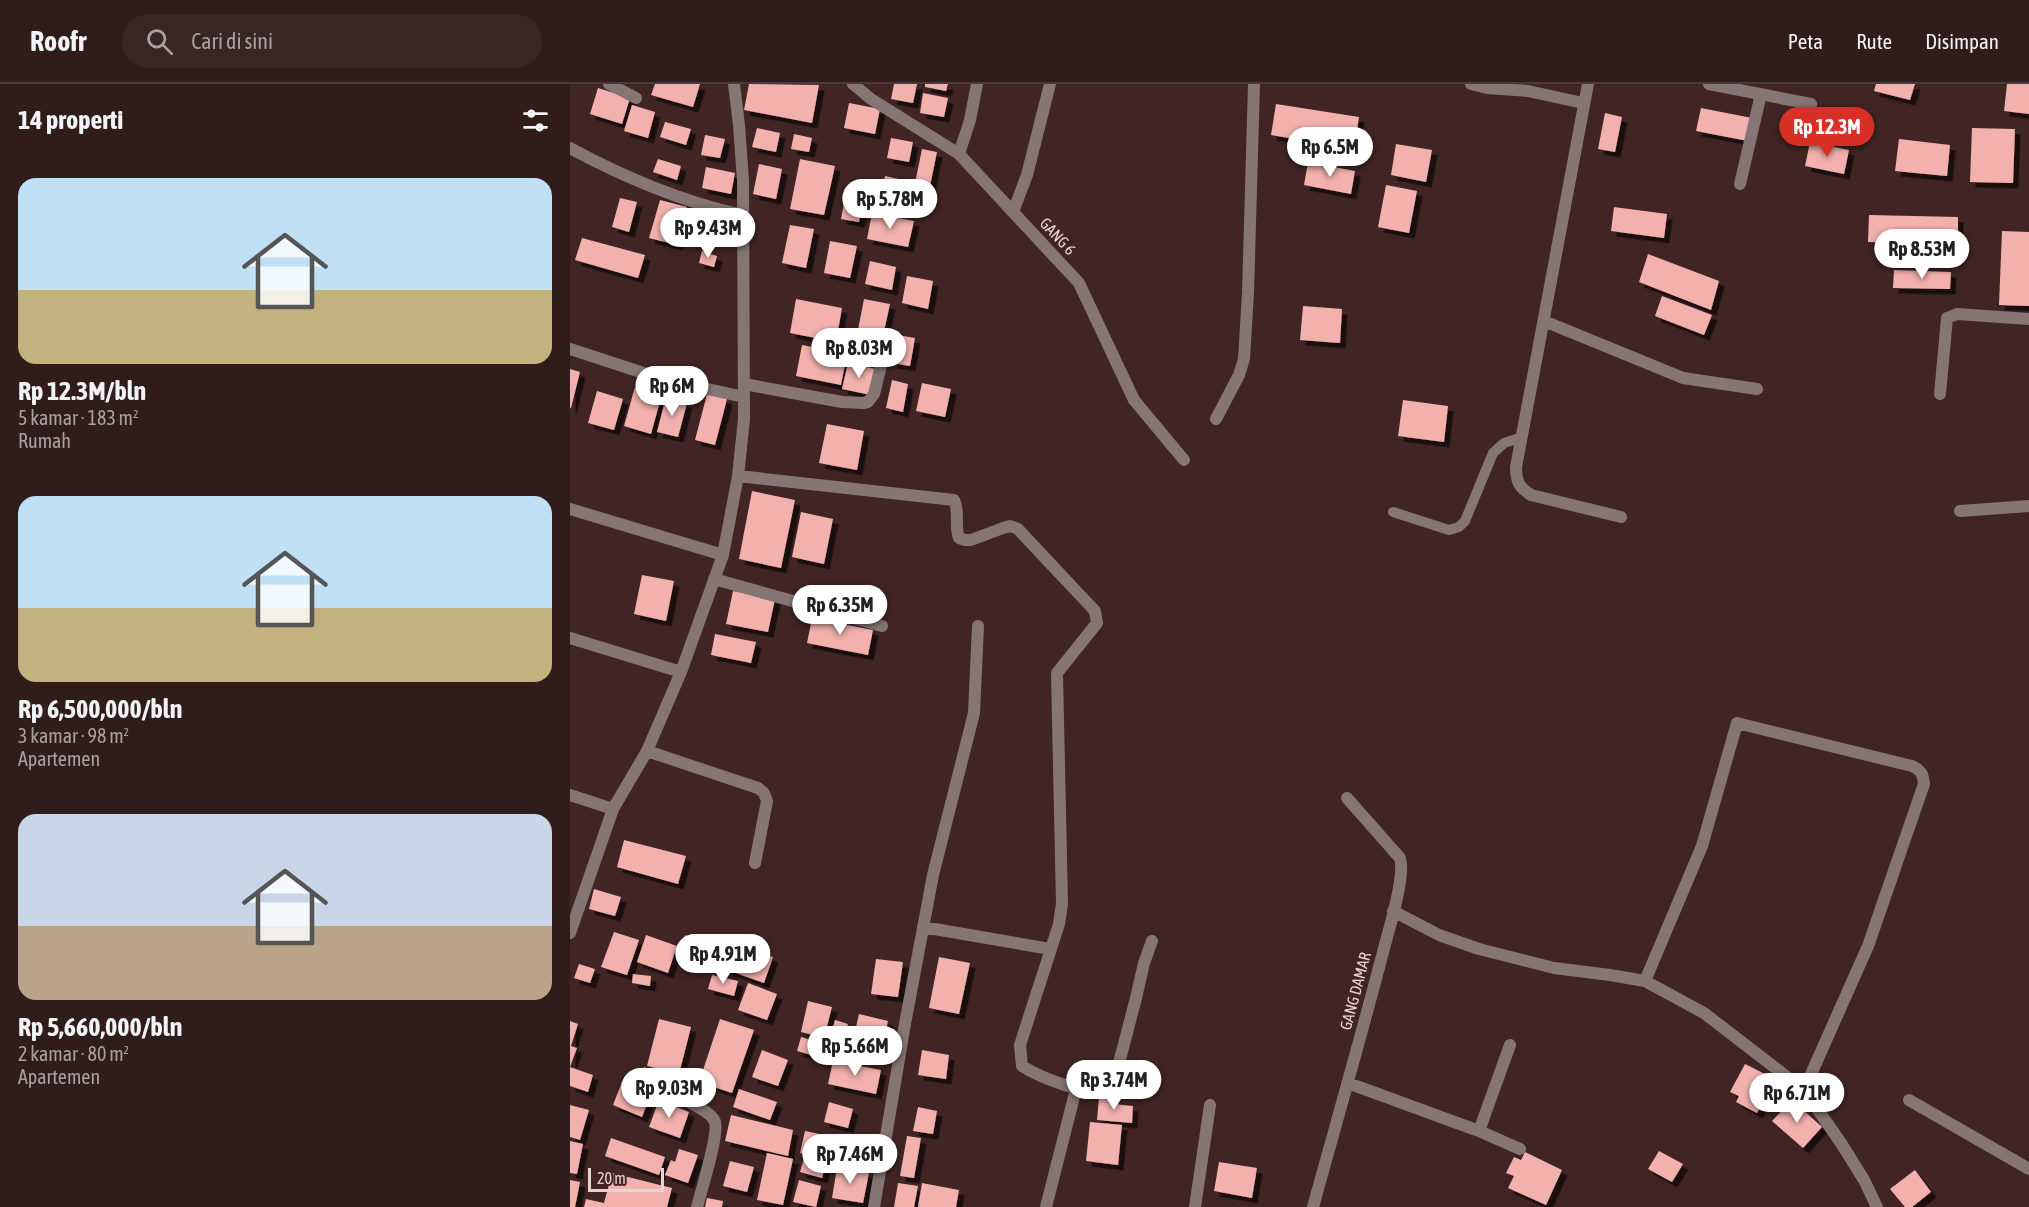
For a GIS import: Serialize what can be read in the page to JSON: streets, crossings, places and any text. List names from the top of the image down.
{
  "streets": {
    "street": ["GANG 6", "GANG DAMAR"]
  },
  "scale_bar": "20 m",
  "page": {
    "header": "Roofr",
    "search": "Cari di sini",
    "nav": ["Peta", "Rute", "Disimpan"],
    "heading": "14 properti",
    "price": [
      "Rp 12.3M",
      "Rp 6.5M",
      "Rp 5.78M",
      "Rp 9.43M",
      "Rp 8.53M",
      "Rp 8.03M",
      "Rp 6M",
      "Rp 6.35M",
      "Rp 4.91M",
      "Rp 5.66M",
      "Rp 3.74M",
      "Rp 9.03M",
      "Rp 6.71M",
      "Rp 7.46M"
    ],
    "list": [
      {
        "name": "Rp 12.3M/bln",
        "note": "5 kamar · 183 m² · Rumah"
      },
      {
        "name": "Rp 6,500,000/bln",
        "note": "3 kamar · 98 m² · Apartemen"
      },
      {
        "name": "Rp 5,660,000/bln",
        "note": "2 kamar · 80 m² · Apartemen"
      }
    ],
    "scale": "20 m"
  }
}
